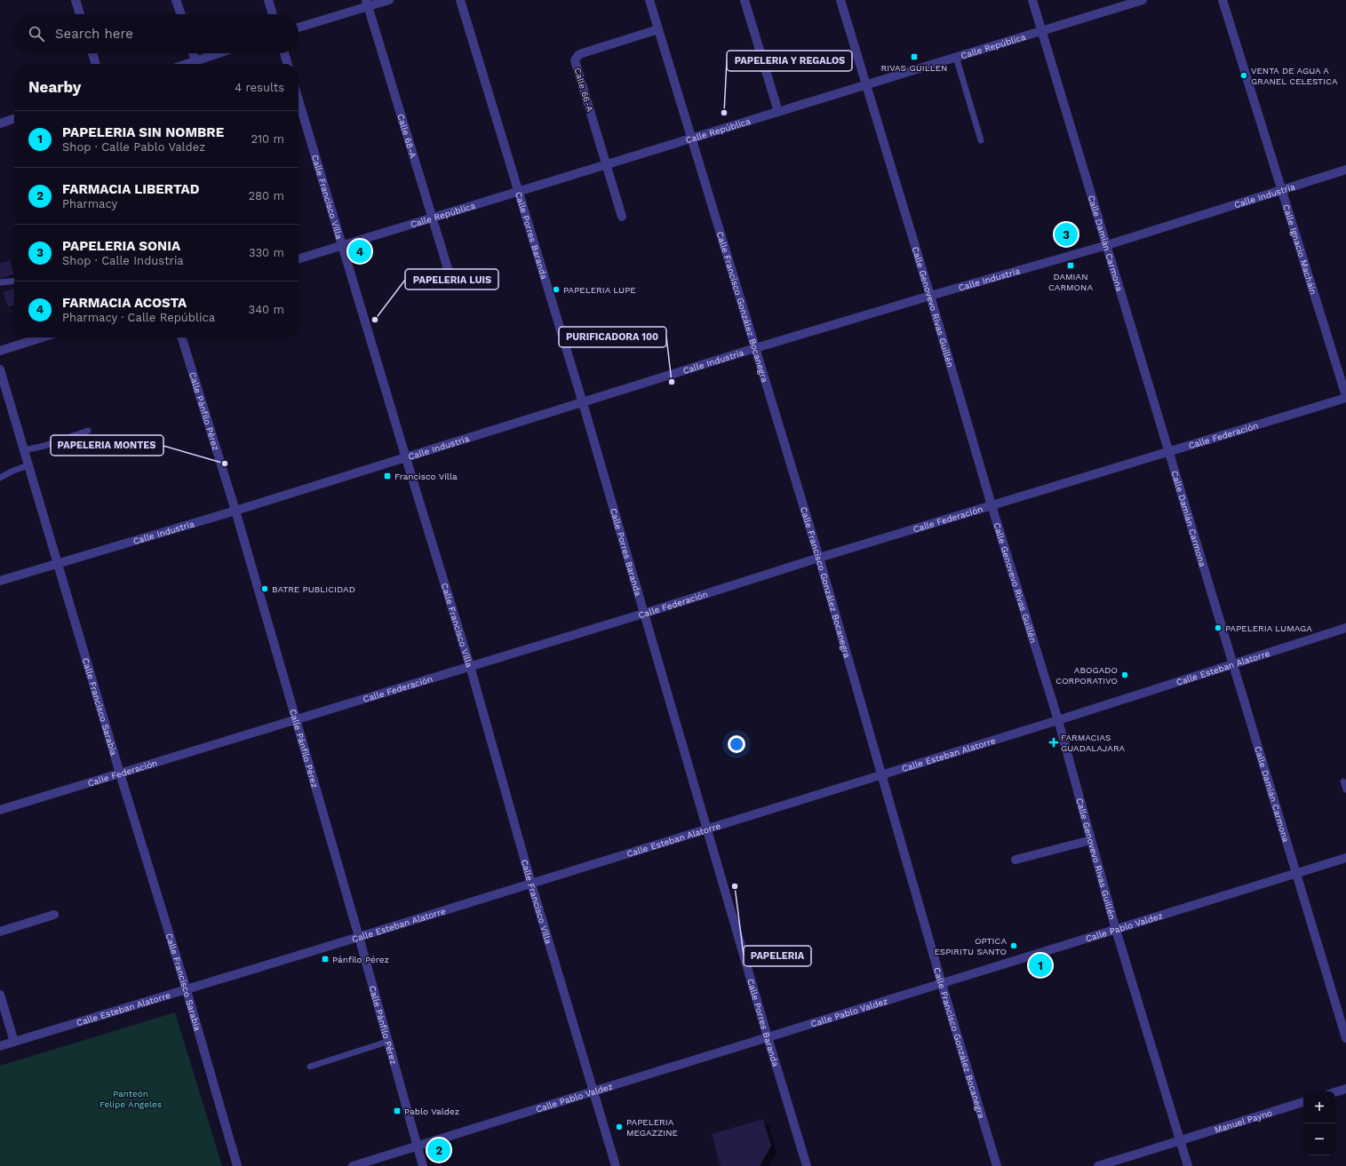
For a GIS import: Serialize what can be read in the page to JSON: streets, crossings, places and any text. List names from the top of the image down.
{
  "streets": {
    "street": [
      "Calle República",
      "Calle 66-A",
      "Calle 68-A",
      "Calle Industria",
      "Calle Francisco Villa",
      "Calle Porres Baranda",
      "Calle Damián Carmona",
      "Calle Ignacio Macháin",
      "Calle Francisco González Bocanegra",
      "Calle Genovevo Rivas Guillén",
      "Calle Pánfilo Pérez",
      "Calle Federación",
      "Calle Esteban Alatorre",
      "Calle Francisco Sarabia",
      "Calle Pablo Valdez",
      "Manuel Payno"
    ]
  },
  "crossings": [
    ["Calle República", "Calle 66-A"],
    ["Calle República", "Calle 68-A"],
    ["Calle República", "Calle Francisco Villa"],
    ["Calle República", "Calle Porres Baranda"],
    ["Calle República", "Calle Damián Carmona"],
    ["Calle República", "Calle Francisco González Bocanegra"],
    ["Calle República", "Calle Genovevo Rivas Guillén"],
    ["Calle 66-A", "Calle Francisco González Bocanegra"],
    ["Calle Industria", "Calle Francisco Villa"],
    ["Calle Industria", "Calle Porres Baranda"],
    ["Calle Industria", "Calle Damián Carmona"],
    ["Calle Industria", "Calle Ignacio Macháin"],
    ["Calle Industria", "Calle Francisco González Bocanegra"],
    ["Calle Industria", "Calle Genovevo Rivas Guillén"],
    ["Calle Industria", "Calle Pánfilo Pérez"],
    ["Calle Industria", "Calle Francisco Sarabia"],
    ["Calle Francisco Villa", "Calle Federación"],
    ["Calle Francisco Villa", "Calle Esteban Alatorre"],
    ["Calle Francisco Villa", "Calle Pablo Valdez"],
    ["Calle Porres Baranda", "Calle Federación"],
    ["Calle Porres Baranda", "Calle Esteban Alatorre"],
    ["Calle Porres Baranda", "Calle Pablo Valdez"],
    ["Calle Damián Carmona", "Calle Federación"],
    ["Calle Damián Carmona", "Calle Esteban Alatorre"],
    ["Calle Damián Carmona", "Calle Pablo Valdez"],
    ["Calle Ignacio Macháin", "Calle Federación"],
    ["Calle Francisco González Bocanegra", "Calle Federación"],
    ["Calle Francisco González Bocanegra", "Calle Esteban Alatorre"],
    ["Calle Francisco González Bocanegra", "Calle Pablo Valdez"],
    ["Calle Genovevo Rivas Guillén", "Calle Federación"],
    ["Calle Genovevo Rivas Guillén", "Calle Esteban Alatorre"],
    ["Calle Genovevo Rivas Guillén", "Calle Pablo Valdez"],
    ["Calle Genovevo Rivas Guillén", "Manuel Payno"],
    ["Calle Pánfilo Pérez", "Calle Federación"],
    ["Calle Pánfilo Pérez", "Calle Esteban Alatorre"],
    ["Calle Pánfilo Pérez", "Calle Pablo Valdez"],
    ["Calle Federación", "Calle Francisco Sarabia"],
    ["Calle Esteban Alatorre", "Calle Francisco Sarabia"]
  ],
  "parks": ["Panteón Felipe Ángeles"],
  "places": {
    "transit": [
      "RIVAS GUILLEN",
      "DAMIAN CARMONA",
      "Francisco Villa",
      "Pánfilo Pérez",
      "Pablo Valdez"
    ],
    "other": [
      "VENTA DE AGUA A GRANEL CELESTICA",
      "PAPELERIA Y REGALOS",
      "PAPELERIA LUPE",
      "PAPELERIA LUIS",
      "PURIFICADORA 100",
      "PAPELERIA MONTES",
      "BATRE PUBLICIDAD",
      "PAPELERIA LUMAGA",
      "ABOGADO CORPORATIVO",
      "PAPELERIA",
      "OPTICA ESPIRITU SANTO",
      "PAPELERIA MEGAZZINE"
    ],
    "health": ["FARMACIAS GUADALAJARA"]
  },
  "page": {
    "search": "Search here",
    "heading": ["Nearby", "4 results"],
    "list": [
      {
        "mark": "1",
        "name": "PAPELERIA SIN NOMBRE",
        "note": "Shop · Calle Pablo Valdez",
        "value": "210 m"
      },
      {
        "mark": "2",
        "name": "FARMACIA LIBERTAD",
        "note": "Pharmacy",
        "value": "280 m"
      },
      {
        "mark": "3",
        "name": "PAPELERIA SONIA",
        "note": "Shop · Calle Industria",
        "value": "330 m"
      },
      {
        "mark": "4",
        "name": "FARMACIA ACOSTA",
        "note": "Pharmacy · Calle República",
        "value": "340 m"
      }
    ],
    "pins": [
      "3",
      "4",
      "1",
      "2"
    ],
    "map_buttons": ["+", "−"]
  }
}
